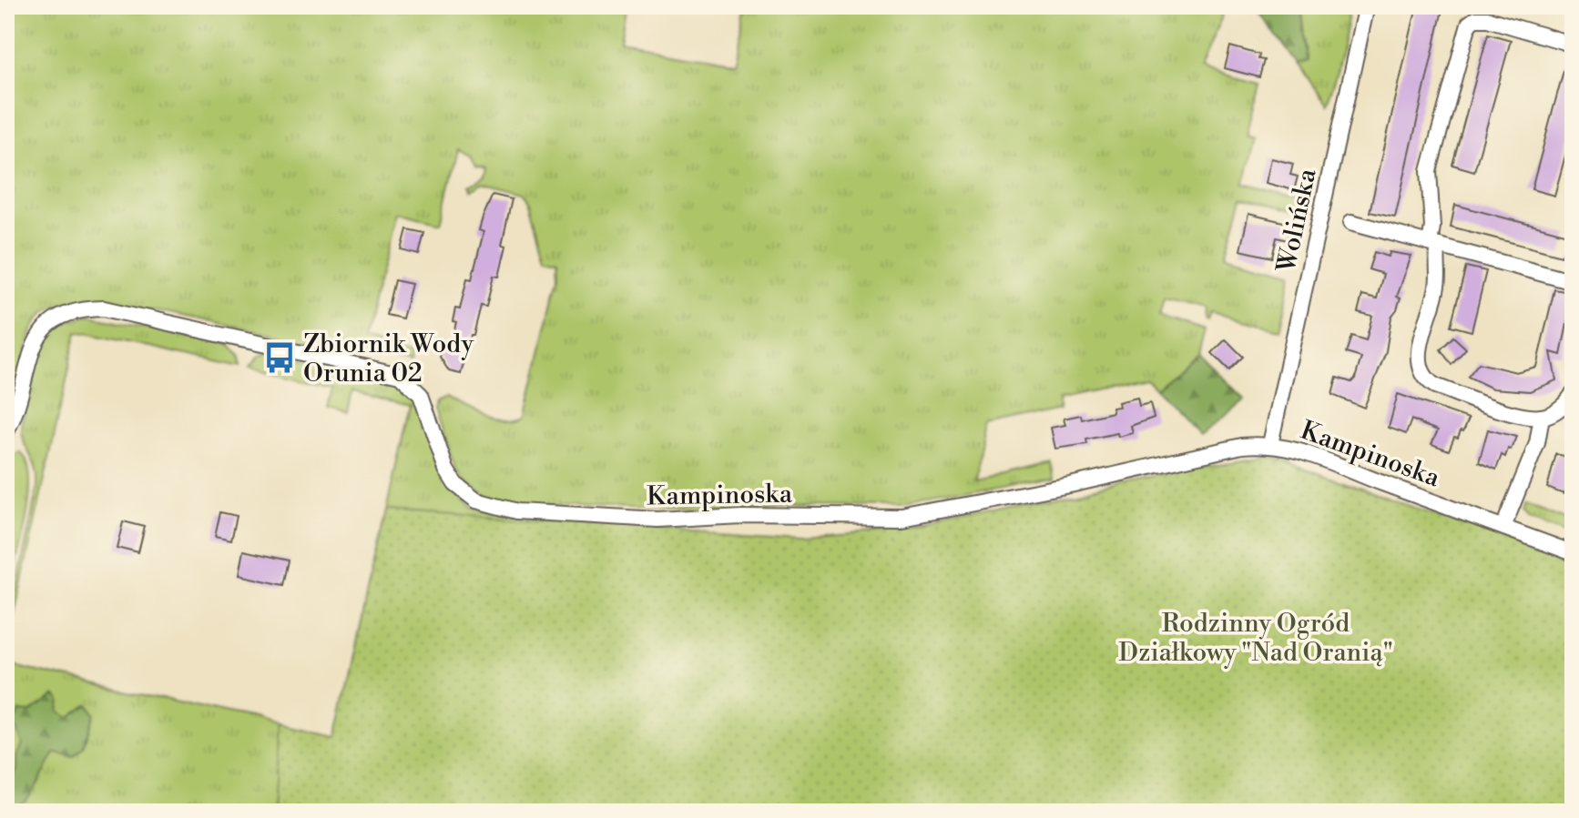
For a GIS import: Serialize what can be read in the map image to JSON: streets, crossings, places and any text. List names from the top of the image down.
{
  "streets": {
    "street": ["Wolińska", "Kampinoska"]
  },
  "crossings": [
    ["Wolińska", "Kampinoska"]
  ],
  "parks": ["Rodzinny Ogród Działkowy \"Nad Oranią\""],
  "places": {
    "bus stop": ["Zbiornik Wody Orunia 02"]
  }
}
